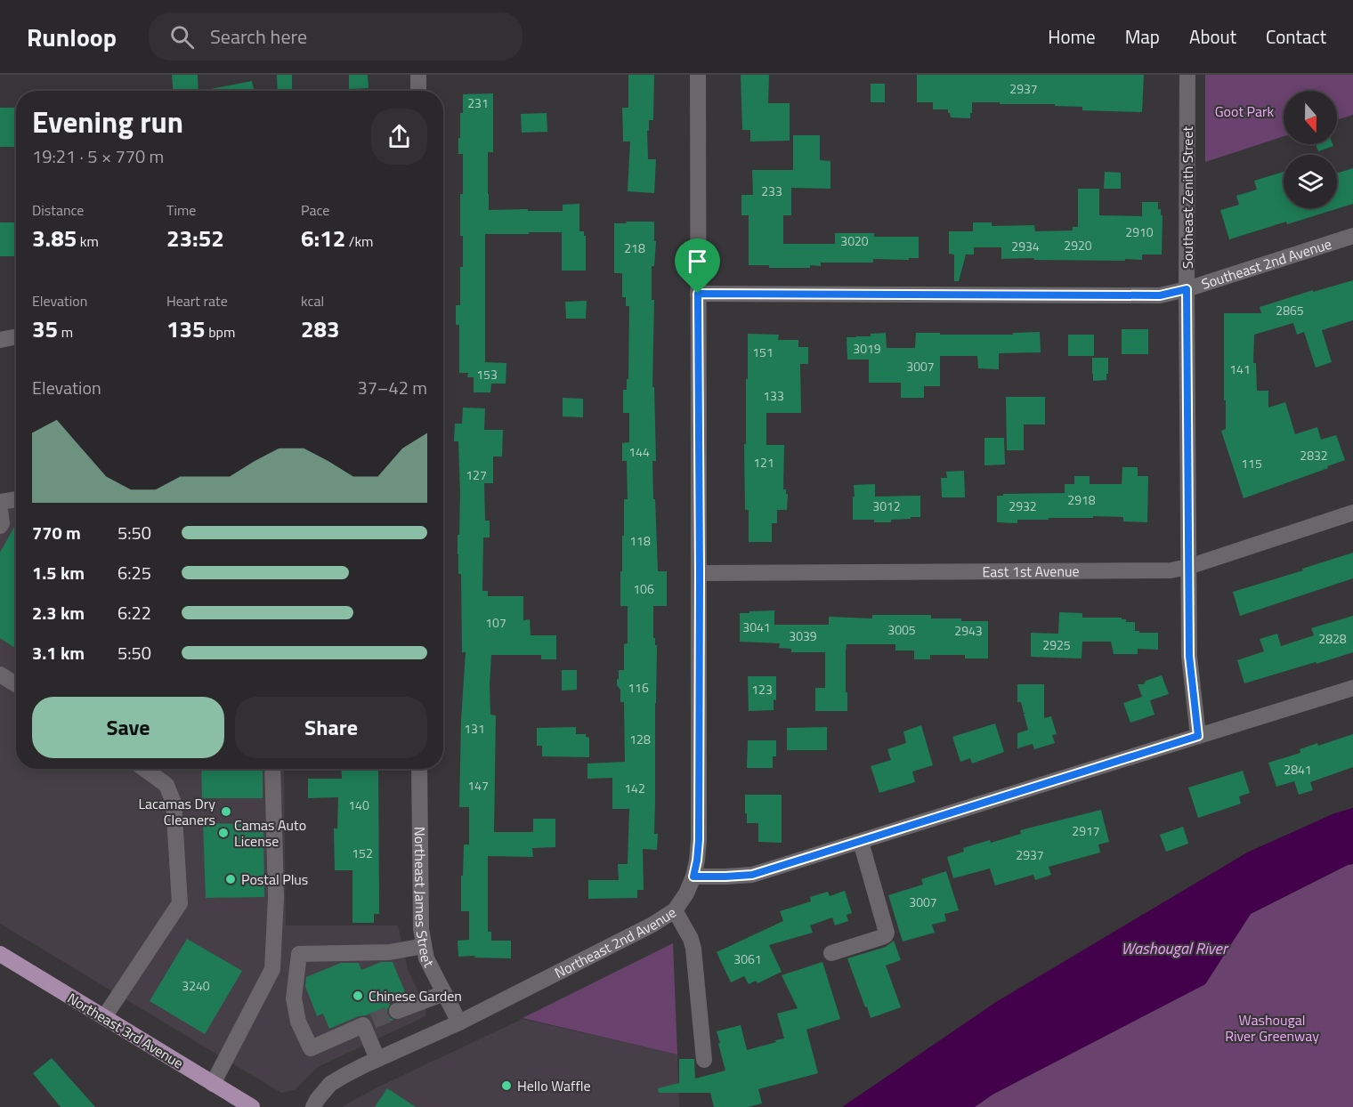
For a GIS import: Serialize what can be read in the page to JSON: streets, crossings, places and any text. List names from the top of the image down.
{
  "streets": {
    "main road": ["Northeast 3rd Avenue"],
    "street": [
      "Southeast Zenith Street",
      "Southeast 2nd Avenue",
      "East 1st Avenue",
      "Northeast James Street",
      "Northeast 2nd Avenue"
    ]
  },
  "crossings": [
    ["Southeast Zenith Street", "Southeast 2nd Avenue"],
    ["Southeast Zenith Street", "East 1st Avenue"],
    ["Southeast 2nd Avenue", "Northeast 2nd Avenue"],
    ["East 1st Avenue", "Northeast 2nd Avenue"],
    ["Northeast James Street", "Northeast 2nd Avenue"]
  ],
  "water": ["Washougal River"],
  "parks": ["Goot Park", "Washougal River Greenway"],
  "places": [
    "Lacamas Dry Cleaners",
    "Camas Auto License",
    "Postal Plus",
    "Chinese Garden",
    "Hello Waffle"
  ],
  "house_numbers": [
    "2937",
    "231",
    "233",
    "2910",
    "3020",
    "2920",
    "2934",
    "218",
    "2865",
    "3019",
    "151",
    "3007",
    "141",
    "153",
    "133",
    "144",
    "2832",
    "121",
    "115",
    "127",
    "2918",
    "3012",
    "2932",
    "118",
    "106",
    "107",
    "3041",
    "3005",
    "2943",
    "3039",
    "2828",
    "2925",
    "116",
    "123",
    "131",
    "128",
    "2841",
    "147",
    "142",
    "140",
    "2917",
    "152",
    "2937",
    "3007",
    "3061",
    "3240"
  ],
  "north": "bottom",
  "page": {
    "header": "Runloop",
    "search": "Search here",
    "nav": [
      "Home",
      "Map",
      "About",
      "Contact"
    ],
    "heading": ["Evening run", "19:21 · 5 × 770 m"],
    "stats": [
      ["Distance", "3.85 km"],
      ["Time", "23:52"],
      ["Pace", "6:12 /km"],
      ["Elevation", "35 m"],
      ["Heart rate", "135 bpm"],
      ["kcal", "283"]
    ],
    "chart": ["Elevation", "37–42 m"],
    "list": [
      {
        "name": "770 m",
        "note": "5:50"
      },
      {
        "name": "1.5 km",
        "note": "6:25"
      },
      {
        "name": "2.3 km",
        "note": "6:22"
      },
      {
        "name": "3.1 km",
        "note": "5:50"
      }
    ],
    "buttons": ["Save", "Share"]
  }
}
